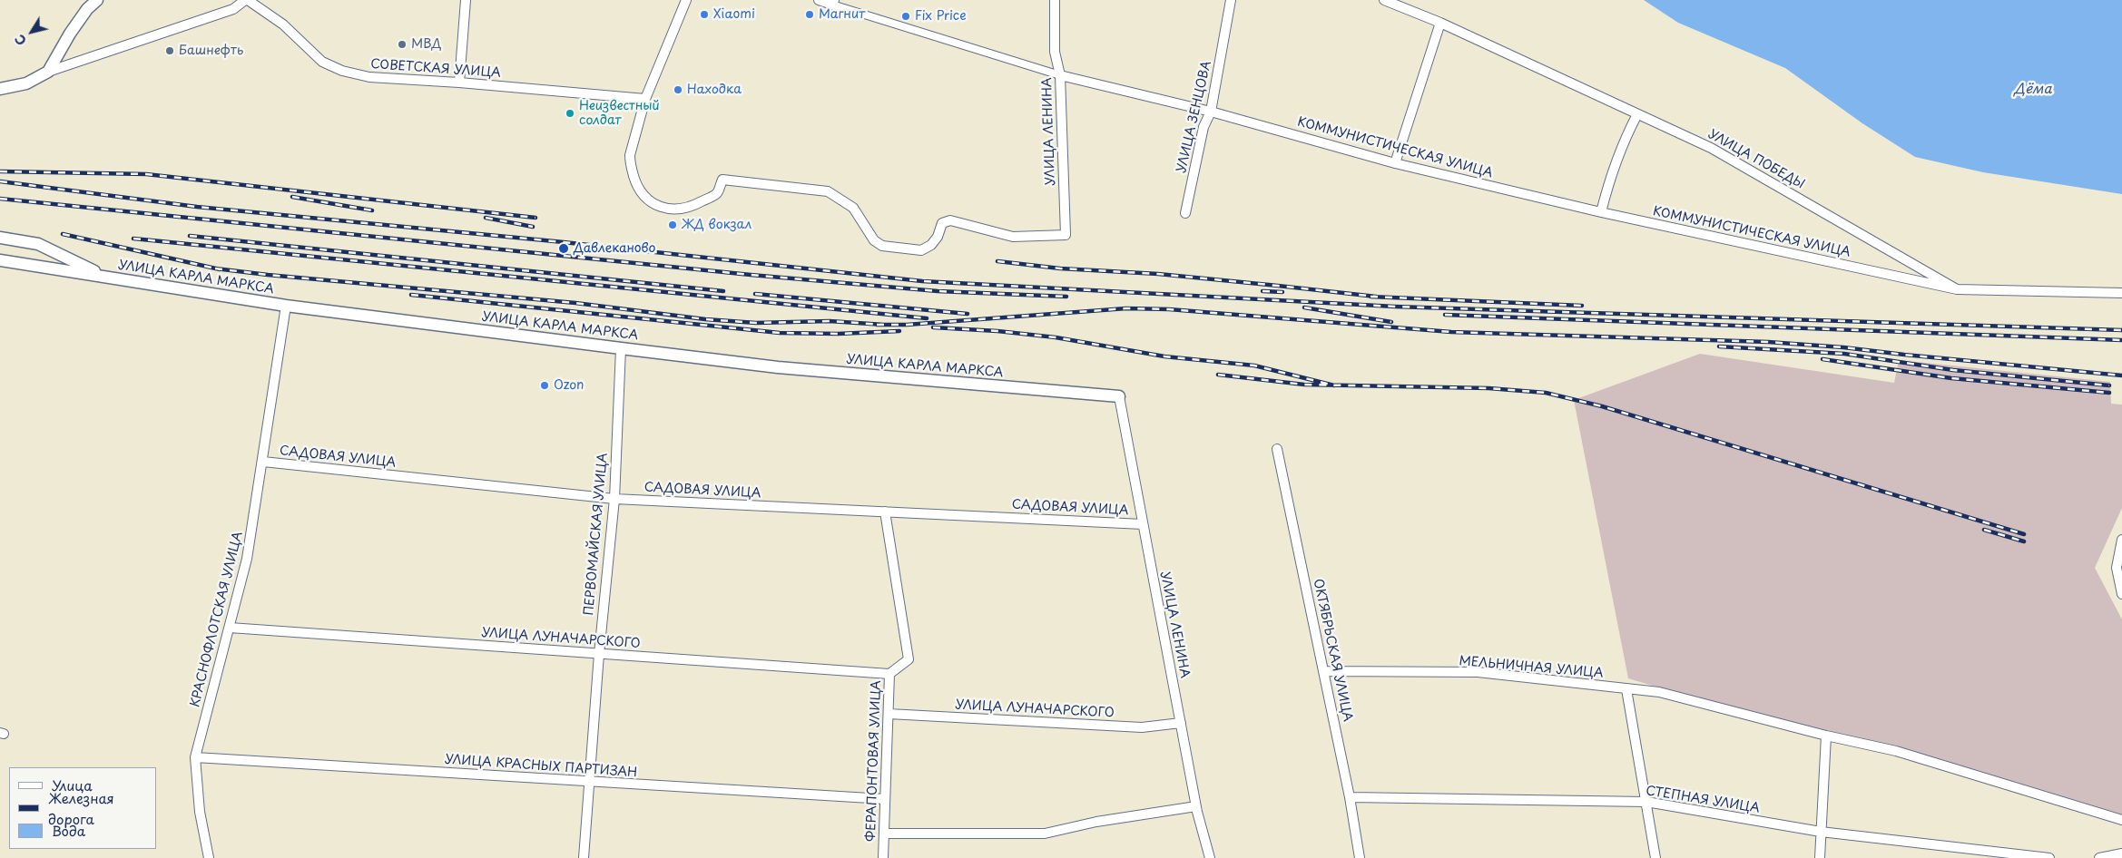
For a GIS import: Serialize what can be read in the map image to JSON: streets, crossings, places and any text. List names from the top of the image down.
{
  "streets": {
    "street": [
      "СОВЕТСКАЯ УЛИЦА",
      "УЛИЦА ЗЕНЦОВА",
      "УЛИЦА ЛЕНИНА",
      "КОММУНИСТИЧЕСКАЯ УЛИЦА",
      "УЛИЦА ПОБЕДЫ",
      "УЛИЦА КАРЛА МАРКСА",
      "САДОВАЯ УЛИЦА",
      "ПЕРВОМАЙСКАЯ УЛИЦА",
      "КРАСНОФЛОТСКАЯ УЛИЦА",
      "УЛИЦА ЛУНАЧАРСКОГО",
      "ОКТЯБРЬСКАЯ УЛИЦА",
      "МЕЛЬНИЧНАЯ УЛИЦА",
      "ФЕРАПОНТОВАЯ УЛИЦА",
      "УЛИЦА КРАСНЫХ ПАРТИЗАН",
      "СТЕПНАЯ УЛИЦА"
    ]
  },
  "crossings": [
    ["СОВЕТСКАЯ УЛИЦА", "УЛИЦА ЛЕНИНА"],
    ["УЛИЦА ЗЕНЦОВА", "КОММУНИСТИЧЕСКАЯ УЛИЦА"],
    ["УЛИЦА ЛЕНИНА", "КОММУНИСТИЧЕСКАЯ УЛИЦА"],
    ["УЛИЦА ЛЕНИНА", "УЛИЦА КАРЛА МАРКСА"],
    ["УЛИЦА ЛЕНИНА", "САДОВАЯ УЛИЦА"],
    ["УЛИЦА ЛЕНИНА", "УЛИЦА ЛУНАЧАРСКОГО"],
    ["КОММУНИСТИЧЕСКАЯ УЛИЦА", "УЛИЦА ПОБЕДЫ"],
    ["УЛИЦА КАРЛА МАРКСА", "ПЕРВОМАЙСКАЯ УЛИЦА"],
    ["УЛИЦА КАРЛА МАРКСА", "КРАСНОФЛОТСКАЯ УЛИЦА"],
    ["САДОВАЯ УЛИЦА", "ПЕРВОМАЙСКАЯ УЛИЦА"],
    ["САДОВАЯ УЛИЦА", "КРАСНОФЛОТСКАЯ УЛИЦА"],
    ["САДОВАЯ УЛИЦА", "ФЕРАПОНТОВАЯ УЛИЦА"],
    ["ПЕРВОМАЙСКАЯ УЛИЦА", "УЛИЦА ЛУНАЧАРСКОГО"],
    ["ПЕРВОМАЙСКАЯ УЛИЦА", "УЛИЦА КРАСНЫХ ПАРТИЗАН"],
    ["КРАСНОФЛОТСКАЯ УЛИЦА", "УЛИЦА ЛУНАЧАРСКОГО"],
    ["КРАСНОФЛОТСКАЯ УЛИЦА", "УЛИЦА КРАСНЫХ ПАРТИЗАН"],
    ["УЛИЦА ЛУНАЧАРСКОГО", "ФЕРАПОНТОВАЯ УЛИЦА"],
    ["ОКТЯБРЬСКАЯ УЛИЦА", "МЕЛЬНИЧНАЯ УЛИЦА"],
    ["ОКТЯБРЬСКАЯ УЛИЦА", "СТЕПНАЯ УЛИЦА"],
    ["ФЕРАПОНТОВАЯ УЛИЦА", "УЛИЦА КРАСНЫХ ПАРТИЗАН"]
  ],
  "water": ["Дёма"],
  "places": [
    "Xiaomi",
    "Магнит",
    "Fix Price",
    "МВД",
    "Башнефть",
    "Находка",
    "Неизвестный солдат",
    "ЖД вокзал",
    "Давлеканово",
    "Ozon"
  ],
  "legend": ["Улица", "Железная дорога", "Вода"],
  "north": "bottom left"
}
